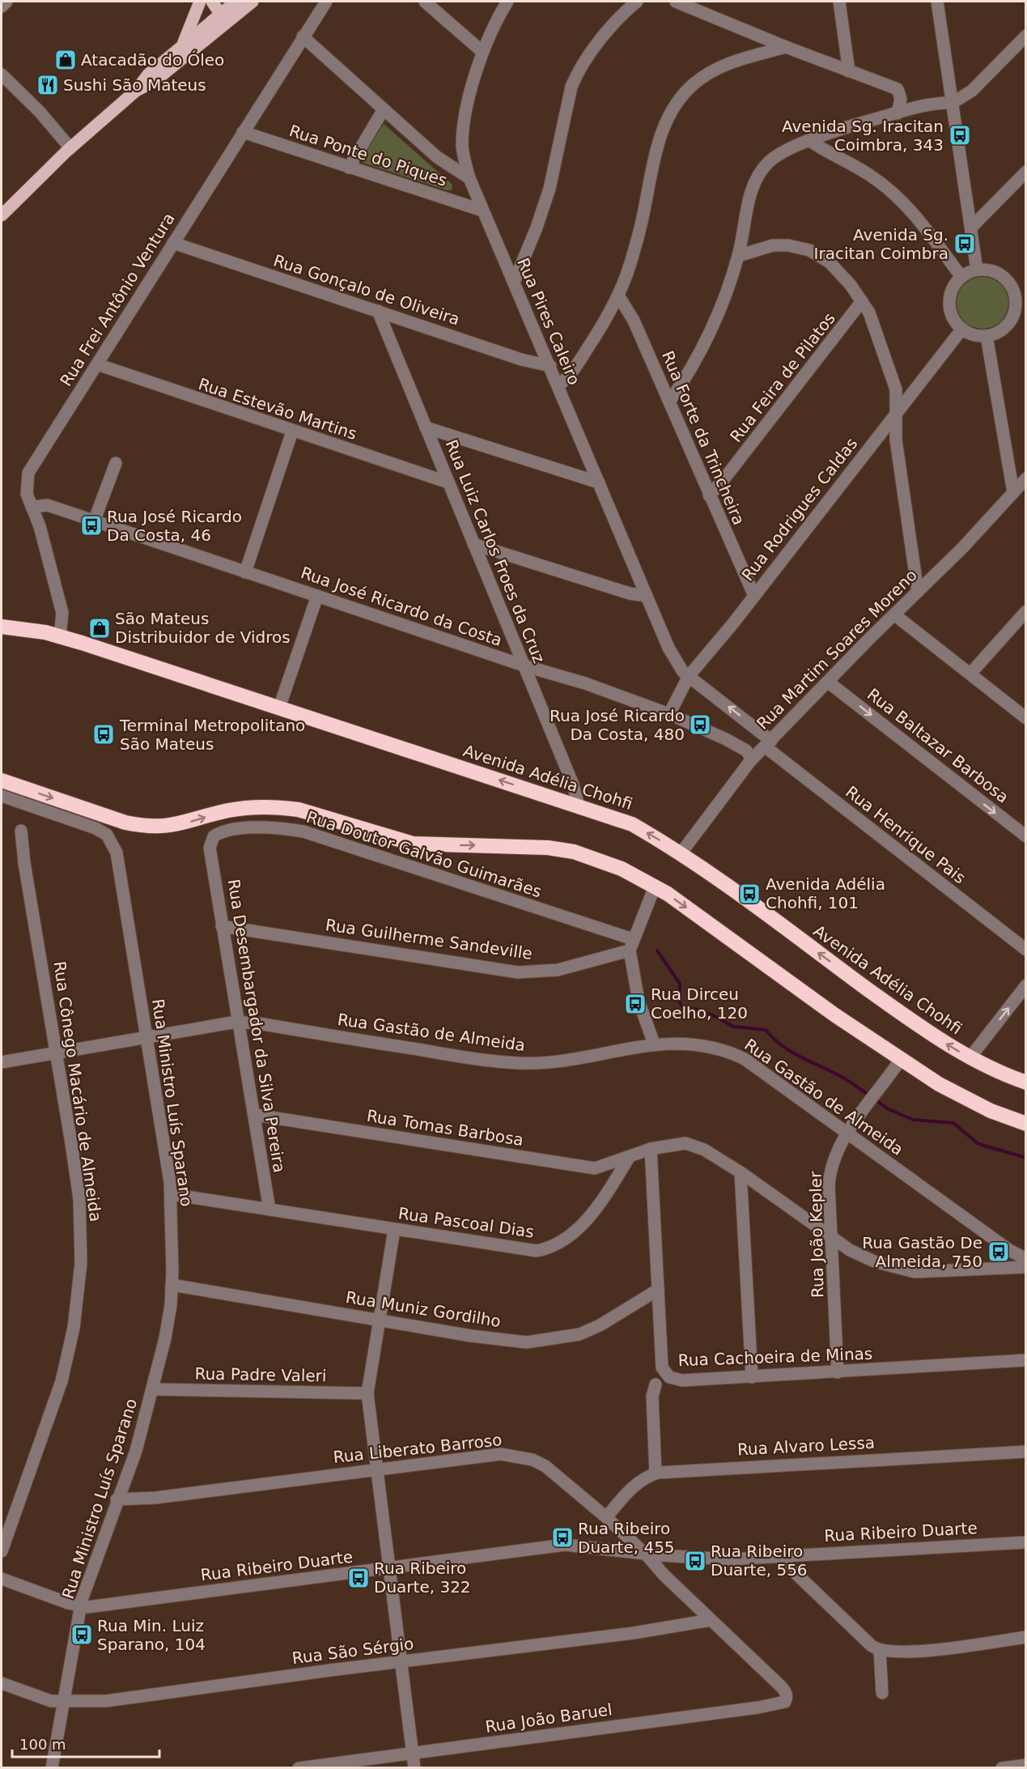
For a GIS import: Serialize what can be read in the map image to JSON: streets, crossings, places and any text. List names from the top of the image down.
{
  "streets": {
    "highway": ["Avenida Adélia Chohfi"],
    "street": [
      "Rua Ponte do Piques",
      "Rua Gonçalo de Oliveira",
      "Rua Frei Antônio Ventura",
      "Rua Pires Caleiro",
      "Rua Feira de Pilatos",
      "Rua Estevão Martins",
      "Rua Forte da Trincheira",
      "Rua Rodrigues Caldas",
      "Rua Luiz Carlos Froes da Cruz",
      "Rua José Ricardo da Costa",
      "Rua Martim Soares Moreno",
      "Rua Baltazar Barbosa",
      "Rua Henrique Pais",
      "Rua Doutor Galvão Guimarães",
      "Rua Guilherme Sandeville",
      "Rua Desembargador da Silva Pereira",
      "Rua Gastão de Almeida",
      "Rua Cônego Macário de Almeida",
      "Rua Ministro Luís Sparano",
      "Rua Tomas Barbosa",
      "Rua Pascoal Dias",
      "Rua João Kepler",
      "Rua Muniz Gordilho",
      "Rua Cachoeira de Minas",
      "Rua Padre Valeri",
      "Rua Alvaro Lessa",
      "Rua Liberato Barroso",
      "Rua Ribeiro Duarte",
      "Rua São Sérgio",
      "Rua João Baruel"
    ]
  },
  "crossings": [
    ["Rua Ponte do Piques", "Rua Frei Antônio Ventura"],
    ["Rua Ponte do Piques", "Rua Pires Caleiro"],
    ["Rua Gonçalo de Oliveira", "Rua Frei Antônio Ventura"],
    ["Rua Gonçalo de Oliveira", "Rua Pires Caleiro"],
    ["Rua Gonçalo de Oliveira", "Rua Luiz Carlos Froes da Cruz"],
    ["Rua Frei Antônio Ventura", "Rua Estevão Martins"],
    ["Rua Frei Antônio Ventura", "Rua José Ricardo da Costa"],
    ["Rua Frei Antônio Ventura", "Avenida Adélia Chohfi"],
    ["Rua Pires Caleiro", "Rua Rodrigues Caldas"],
    ["Rua Pires Caleiro", "Rua Henrique Pais"],
    ["Rua Feira de Pilatos", "Rua Forte da Trincheira"],
    ["Rua Estevão Martins", "Rua Luiz Carlos Froes da Cruz"],
    ["Rua Forte da Trincheira", "Rua Rodrigues Caldas"],
    ["Rua Rodrigues Caldas", "Rua José Ricardo da Costa"],
    ["Rua Rodrigues Caldas", "Rua Henrique Pais"],
    ["Rua Luiz Carlos Froes da Cruz", "Rua José Ricardo da Costa"],
    ["Rua Luiz Carlos Froes da Cruz", "Avenida Adélia Chohfi"],
    ["Rua José Ricardo da Costa", "Rua Martim Soares Moreno"],
    ["Rua Martim Soares Moreno", "Rua Baltazar Barbosa"],
    ["Rua Martim Soares Moreno", "Avenida Adélia Chohfi"],
    ["Rua Martim Soares Moreno", "Rua Henrique Pais"],
    ["Rua Doutor Galvão Guimarães", "Rua Guilherme Sandeville"],
    ["Rua Doutor Galvão Guimarães", "Rua Desembargador da Silva Pereira"],
    ["Rua Guilherme Sandeville", "Rua Desembargador da Silva Pereira"],
    ["Rua Desembargador da Silva Pereira", "Rua Gastão de Almeida"],
    ["Rua Desembargador da Silva Pereira", "Rua Tomas Barbosa"],
    ["Rua Desembargador da Silva Pereira", "Rua Pascoal Dias"],
    ["Rua Gastão de Almeida", "Rua Cônego Macário de Almeida"],
    ["Rua Gastão de Almeida", "Rua Ministro Luís Sparano"],
    ["Rua Gastão de Almeida", "Rua João Kepler"],
    ["Rua Ministro Luís Sparano", "Rua Pascoal Dias"],
    ["Rua Ministro Luís Sparano", "Rua Muniz Gordilho"],
    ["Rua Ministro Luís Sparano", "Rua Padre Valeri"],
    ["Rua Ministro Luís Sparano", "Rua Liberato Barroso"],
    ["Rua Ministro Luís Sparano", "Rua Ribeiro Duarte"],
    ["Rua Ministro Luís Sparano", "Rua São Sérgio"],
    ["Rua Tomas Barbosa", "Rua Pascoal Dias"],
    ["Rua João Kepler", "Rua Cachoeira de Minas"],
    ["Rua Muniz Gordilho", "Rua Cachoeira de Minas"],
    ["Rua Alvaro Lessa", "Rua Liberato Barroso"],
    ["Rua Liberato Barroso", "Rua Ribeiro Duarte"],
    ["Rua Liberato Barroso", "Rua São Sérgio"],
    ["Rua Liberato Barroso", "Rua João Baruel"]
  ],
  "places": {
    "shop": ["Atacadão do Óleo", "São Mateus Distribuidor de Vidros"],
    "restaurant": ["Sushi São Mateus"],
    "bus stop": [
      "Avenida Sg. Iracitan Coimbra, 343",
      "Avenida Sg. Iracitan Coimbra",
      "Rua José Ricardo Da Costa, 46",
      "Rua José Ricardo Da Costa, 480",
      "Terminal Metropolitano São Mateus",
      "Avenida Adélia Chohfi, 101",
      "Rua Dirceu Coelho, 120",
      "Rua Gastão De Almeida, 750",
      "Rua Ribeiro Duarte, 455",
      "Rua Ribeiro Duarte, 556",
      "Rua Ribeiro Duarte, 322",
      "Rua Min. Luiz Sparano, 104"
    ]
  },
  "scale_bar": "100 m"
}
